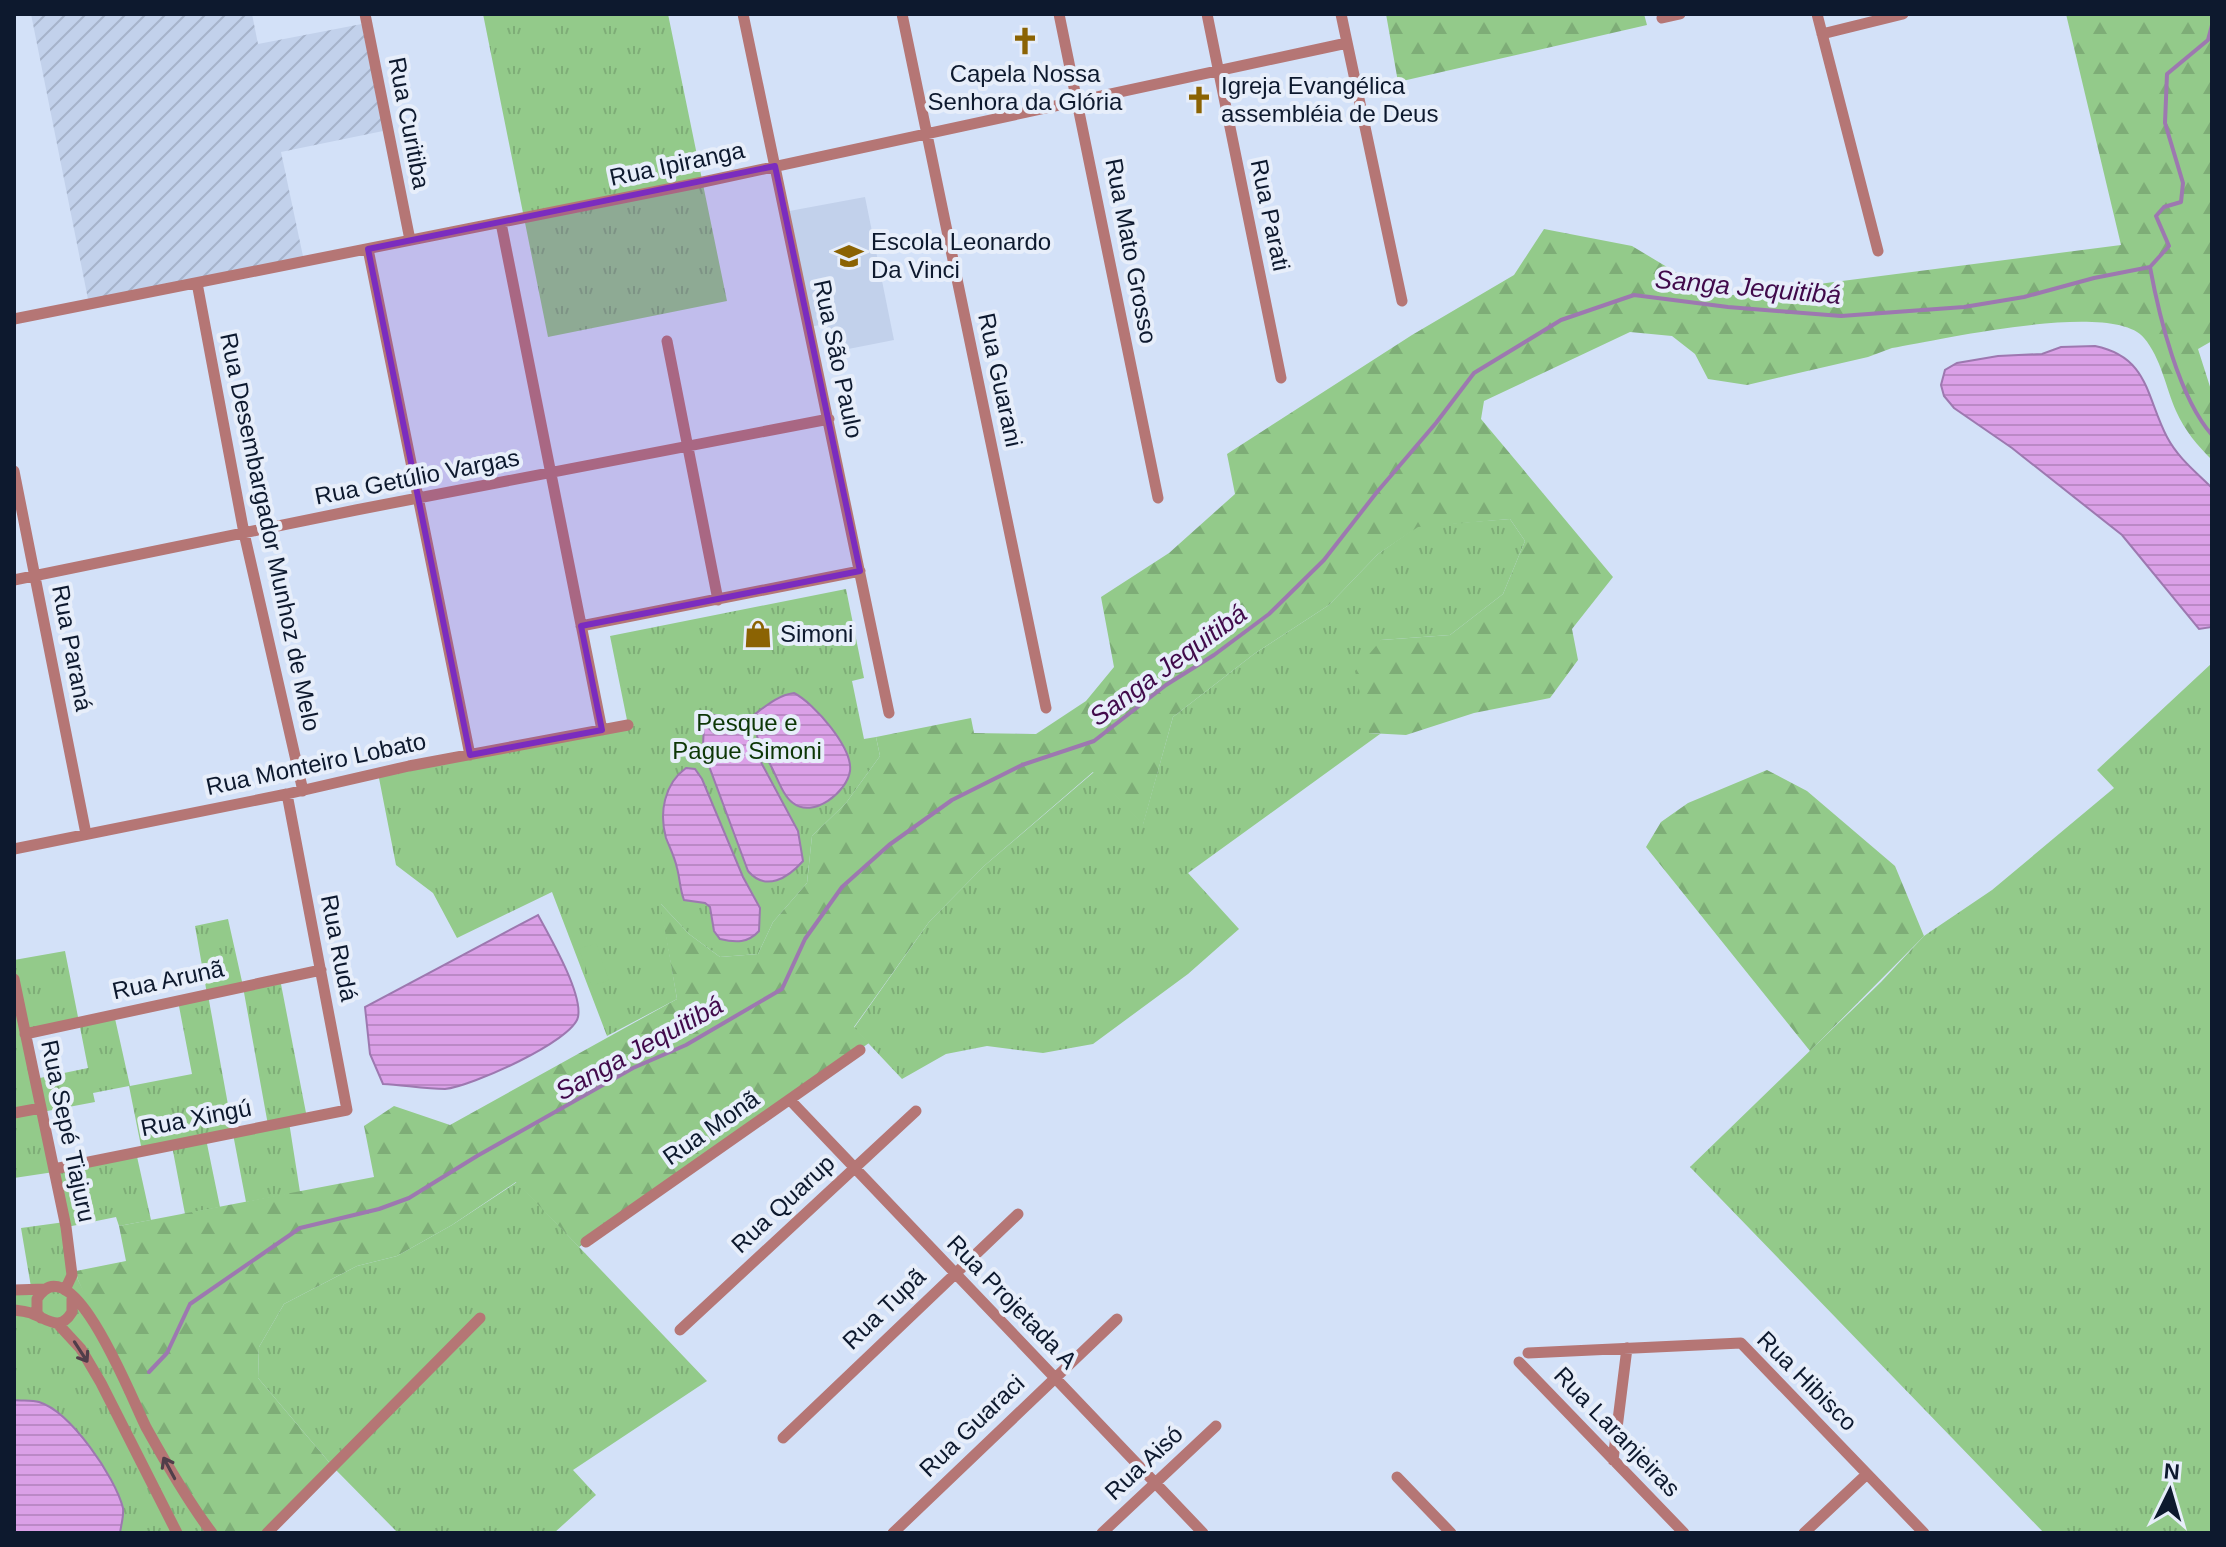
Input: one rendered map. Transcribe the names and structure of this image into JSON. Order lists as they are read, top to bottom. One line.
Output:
{"streets":{"street":["Rua Curitiba","Rua Ipiranga","Rua Parati","Rua Mato Grosso","Rua São Paulo","Rua Guarani","Rua Getúlio Vargas","Rua Desembargador Munhoz de Melo","Rua Paraná","Rua Monteiro Lobato","Rua Rudá","Rua Arunã","Rua Xingú","Rua Monã","Rua Sepé Tiajuru","Rua Quarup","Rua Projetada A","Rua Tupã","Rua Hibisco","Rua Guaraci","Rua Laranjeiras","Rua Aisó"]},"crossings":[["Rua Curitiba","Rua Ipiranga"],["Rua Ipiranga","Rua Parati"],["Rua Ipiranga","Rua Mato Grosso"],["Rua Ipiranga","Rua São Paulo"],["Rua Ipiranga","Rua Guarani"],["Rua Ipiranga","Rua Desembargador Munhoz de Melo"],["Rua São Paulo","Rua Getúlio Vargas"],["Rua Getúlio Vargas","Rua Desembargador Munhoz de Melo"],["Rua Getúlio Vargas","Rua Paraná"],["Rua Desembargador Munhoz de Melo","Rua Monteiro Lobato"],["Rua Paraná","Rua Monteiro Lobato"],["Rua Monteiro Lobato","Rua Rudá"],["Rua Rudá","Rua Arunã"],["Rua Rudá","Rua Xingú"],["Rua Arunã","Rua Sepé Tiajuru"],["Rua Xingú","Rua Sepé Tiajuru"],["Rua Monã","Rua Projetada A"],["Rua Quarup","Rua Projetada A"],["Rua Projetada A","Rua Tupã"],["Rua Projetada A","Rua Guaraci"],["Rua Projetada A","Rua Aisó"],["Rua Hibisco","Rua Laranjeiras"]],"water":["Sanga Jequitibá"],"parks":["Pesque e Pague Simoni"],"places":{"church":["Capela Nossa Senhora da Glória","Igreja Evangélica assembléia de Deus"],"school or university":["Escola Leonardo Da Vinci"],"shop":["Simoni"]},"north":"top"}
